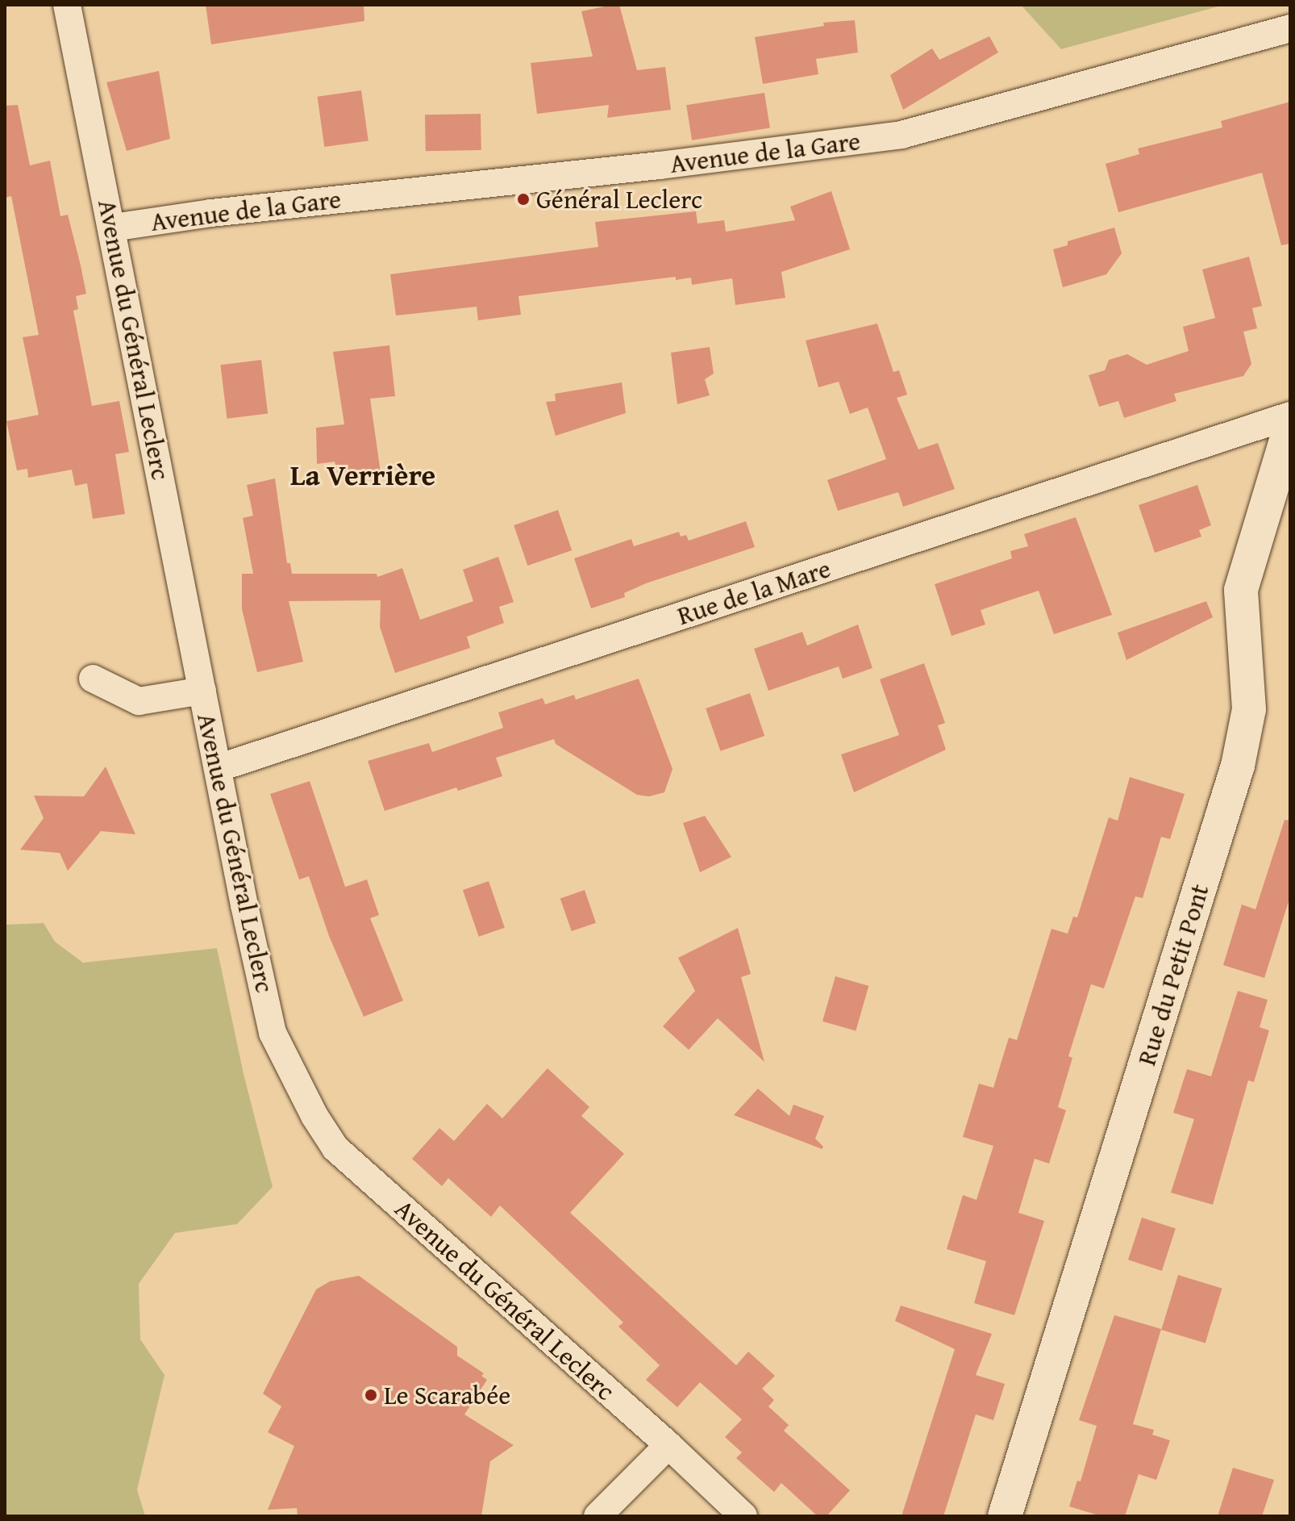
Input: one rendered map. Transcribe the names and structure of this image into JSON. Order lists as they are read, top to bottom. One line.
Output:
{"streets":{"street":["Avenue de la Gare","Avenue du Général Leclerc","Rue de la Mare","Rue du Petit Pont"]},"crossings":[["Avenue de la Gare","Avenue du Général Leclerc"],["Avenue du Général Leclerc","Rue de la Mare"]],"districts":["La Verrière"],"places":["Général Leclerc","Le Scarabée"]}
